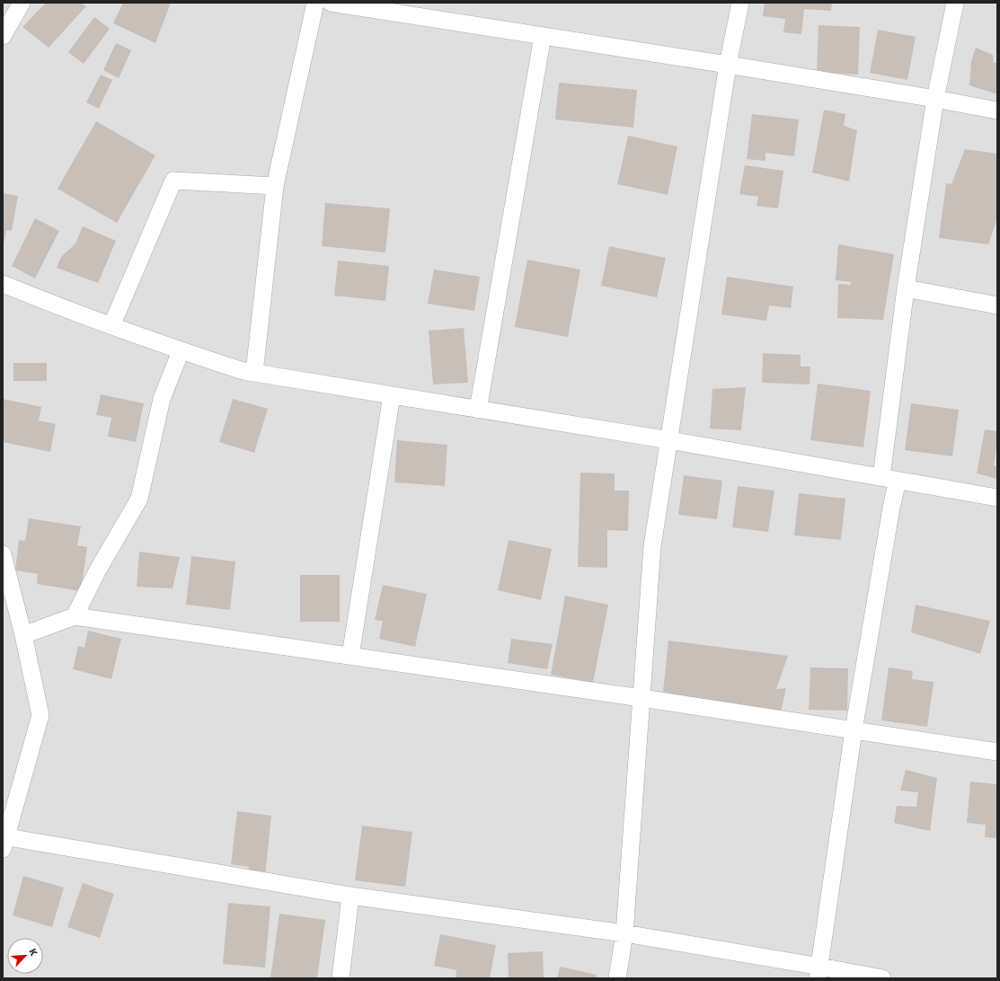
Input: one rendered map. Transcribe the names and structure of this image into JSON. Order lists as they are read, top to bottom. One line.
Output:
{"north":"top right"}
